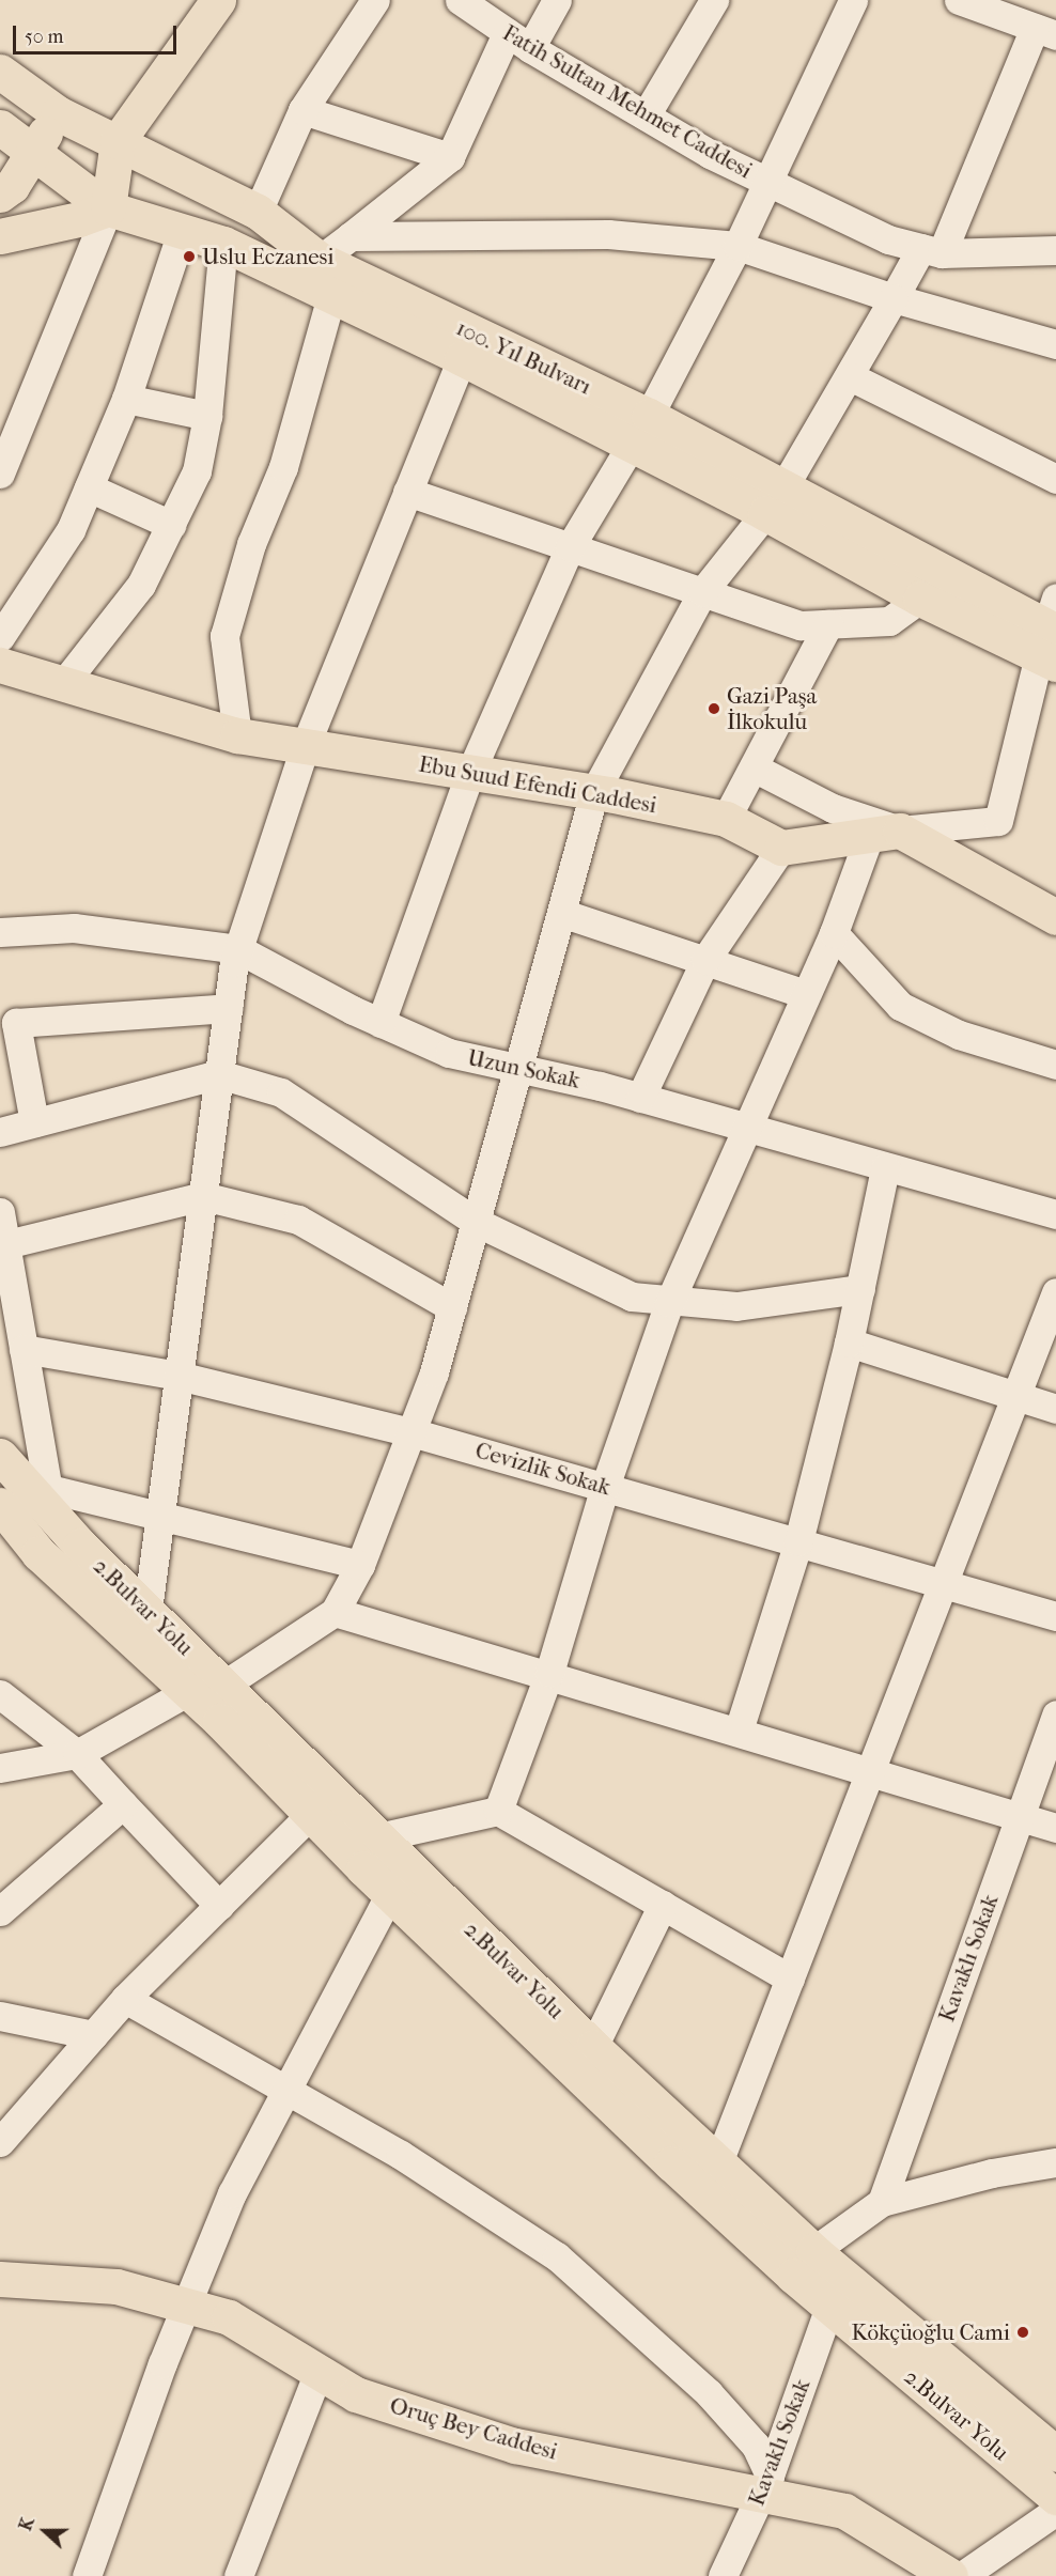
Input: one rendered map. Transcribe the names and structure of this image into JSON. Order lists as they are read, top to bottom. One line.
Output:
{"streets":{"main road":["100. Yıl Bulvarı","Ebu Suud Efendi Caddesi","2.Bulvar Yolu","Oruç Bey Caddesi"],"street":["Fatih Sultan Mehmet Caddesi","Uzun Sokak","Cevizlik Sokak","Kavaklı Sokak"]},"crossings":[["2.Bulvar Yolu","Kavaklı Sokak"],["Kavaklı Sokak","Oruç Bey Caddesi"]],"places":["Uslu Eczanesi","Gazi Paşa İlkokulu","Kökçüoğlu Cami"],"scale_bar":"50 m","north":"left"}
